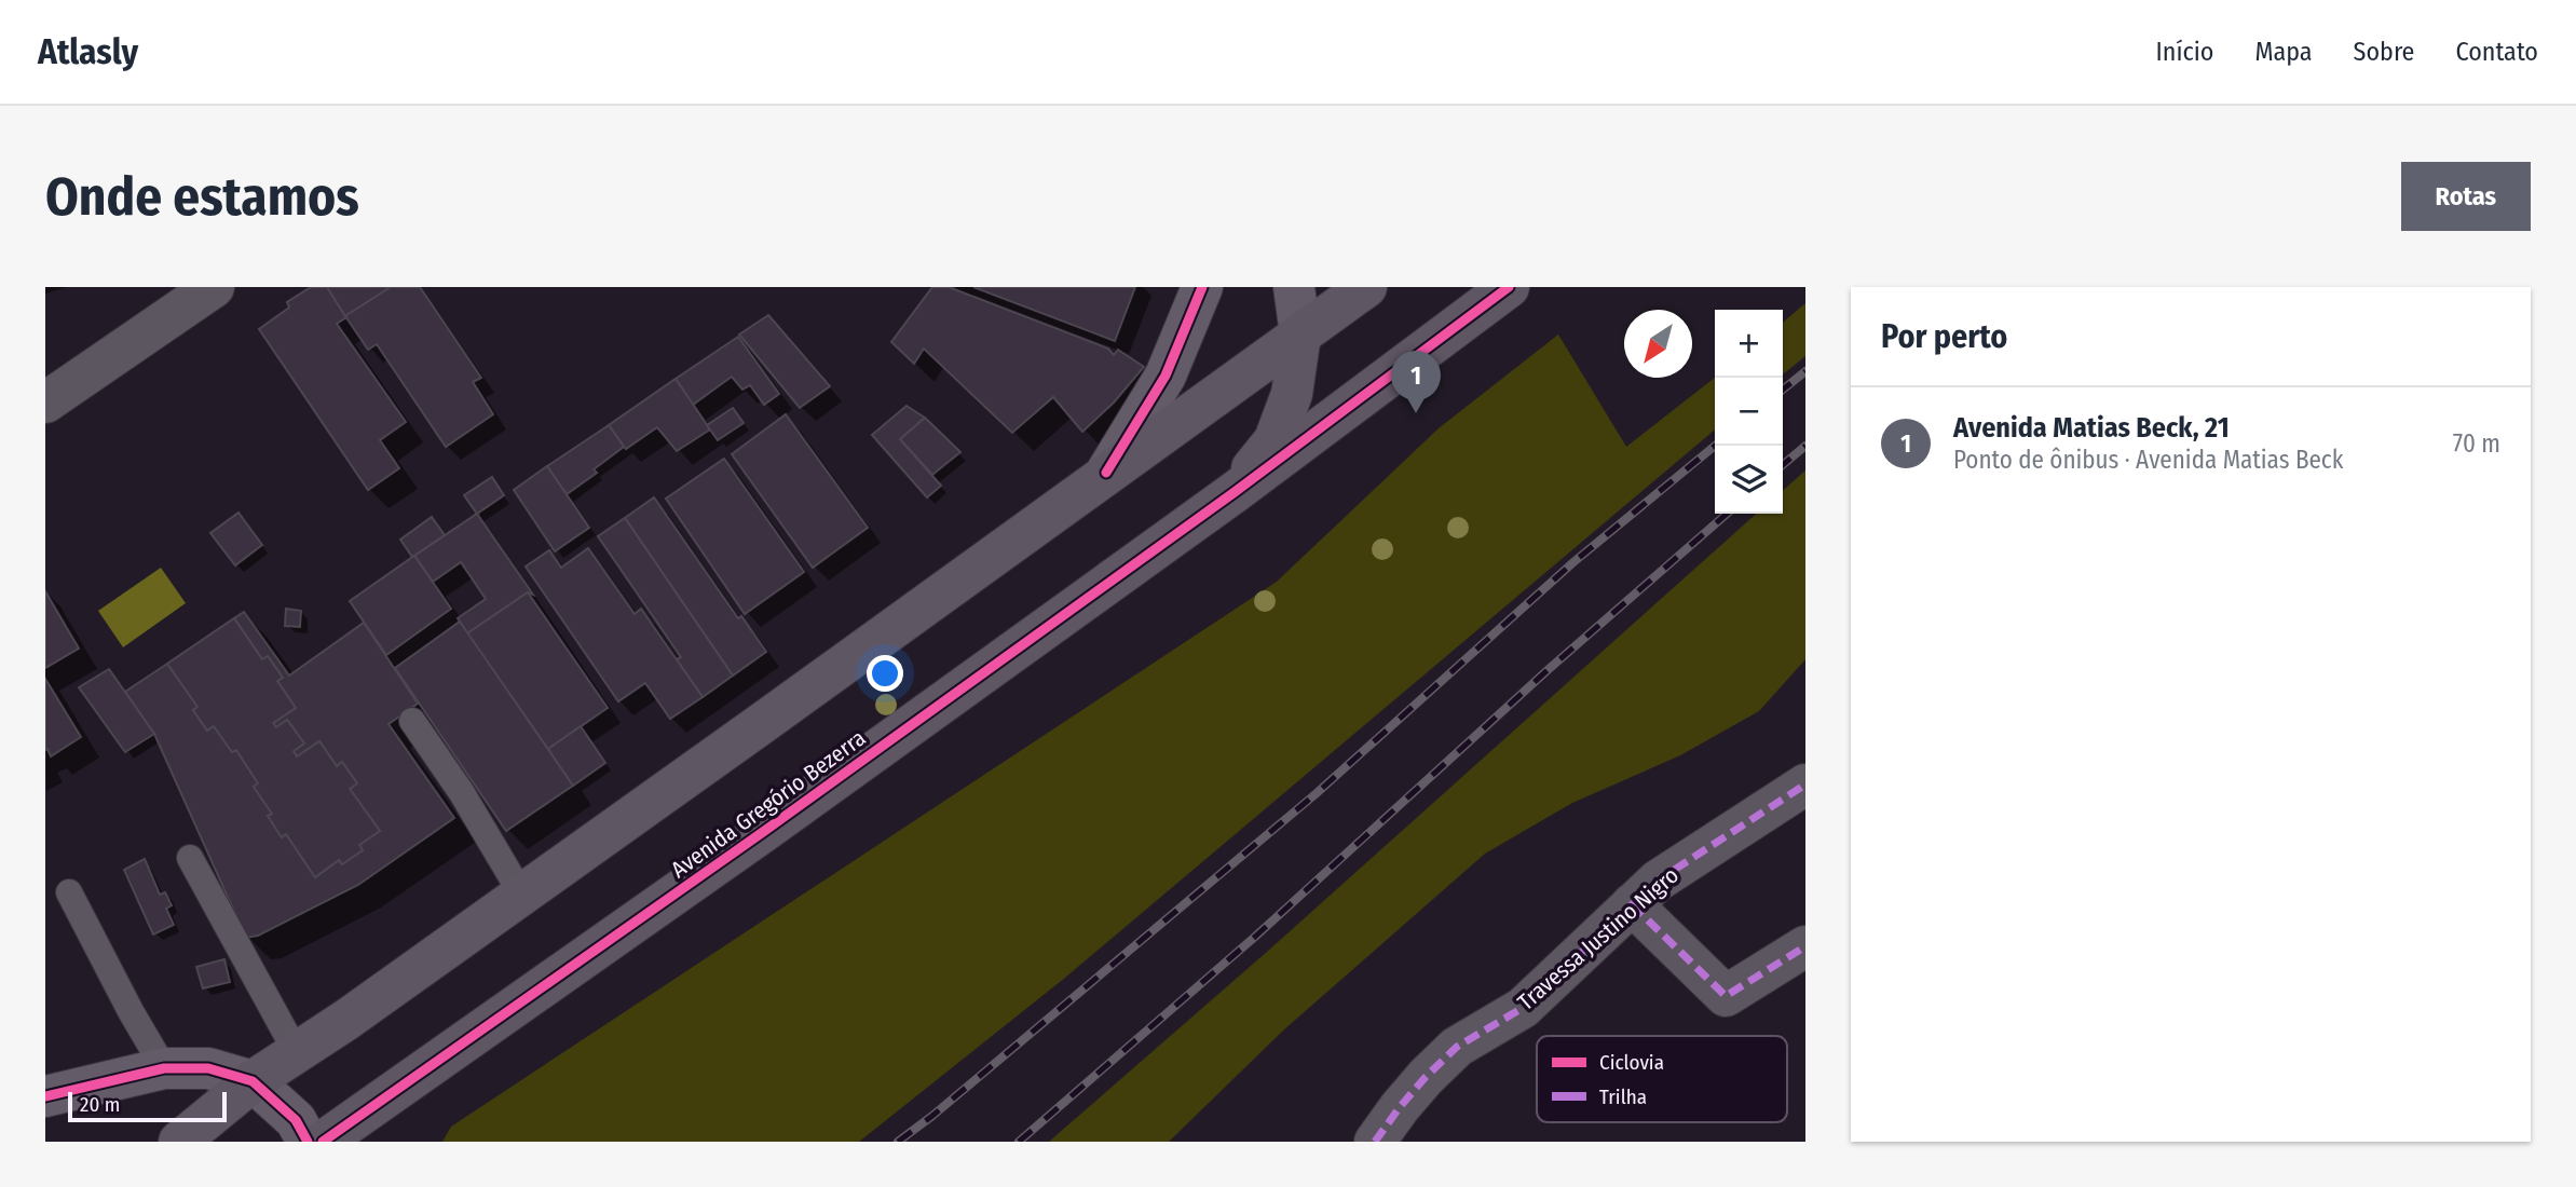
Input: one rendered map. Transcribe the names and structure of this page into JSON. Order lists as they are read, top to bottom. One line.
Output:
{"streets":{"main road":["Avenida Gregório Bezerra"],"street":["Travessa Justino Nigro"]},"legend":["Ciclovia","Trilha"],"scale_bar":"20 m","north":"bottom left","page":{"header":"Atlasly","nav":["Início","Mapa","Sobre","Contato"],"buttons":"Rotas","title":"Onde estamos","heading":"Por perto","map_buttons":["+","−"],"pins":"1","list":[{"mark":"1","name":"Avenida Matias Beck, 21","note":"Ponto de ônibus · Avenida Matias Beck","value":"70 m"}],"scale":"20 m"}}
